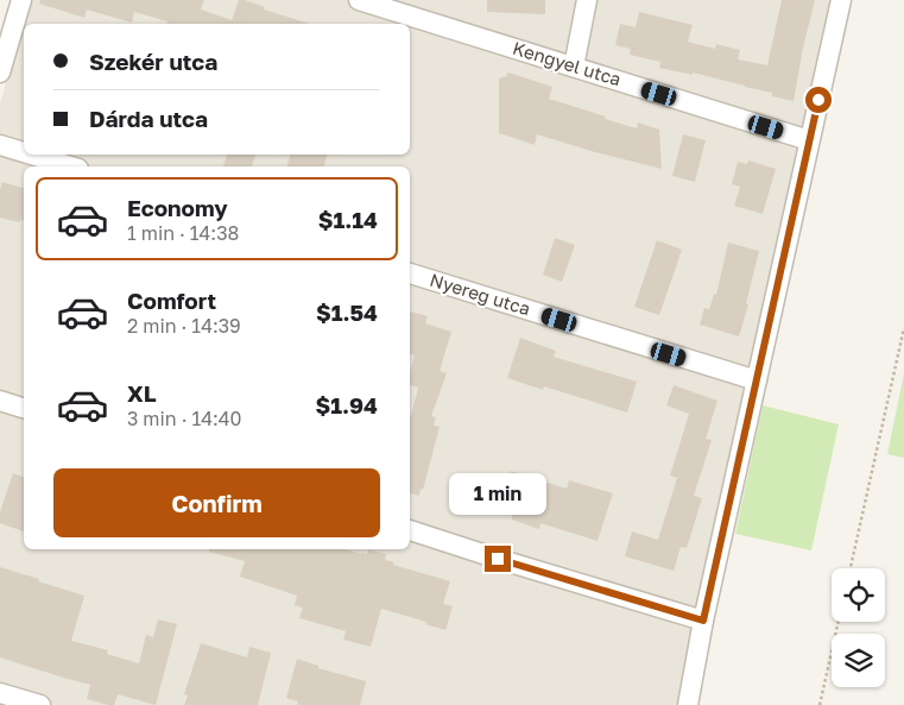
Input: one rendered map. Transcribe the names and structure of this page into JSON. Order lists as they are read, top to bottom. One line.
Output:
{"streets":{"street":["Kengyel utca","Nyereg utca"]},"page":{"banner":["Szekér utca","Dárda utca"],"list":[{"name":"Economy","note":"1 min · 14:38","value":"$1.14"},{"name":"Comfort","note":"2 min · 14:39","value":"$1.54"},{"name":"XL","note":"3 min · 14:40","value":"$1.94"}],"buttons":"Confirm","bubble":"1 min"}}
